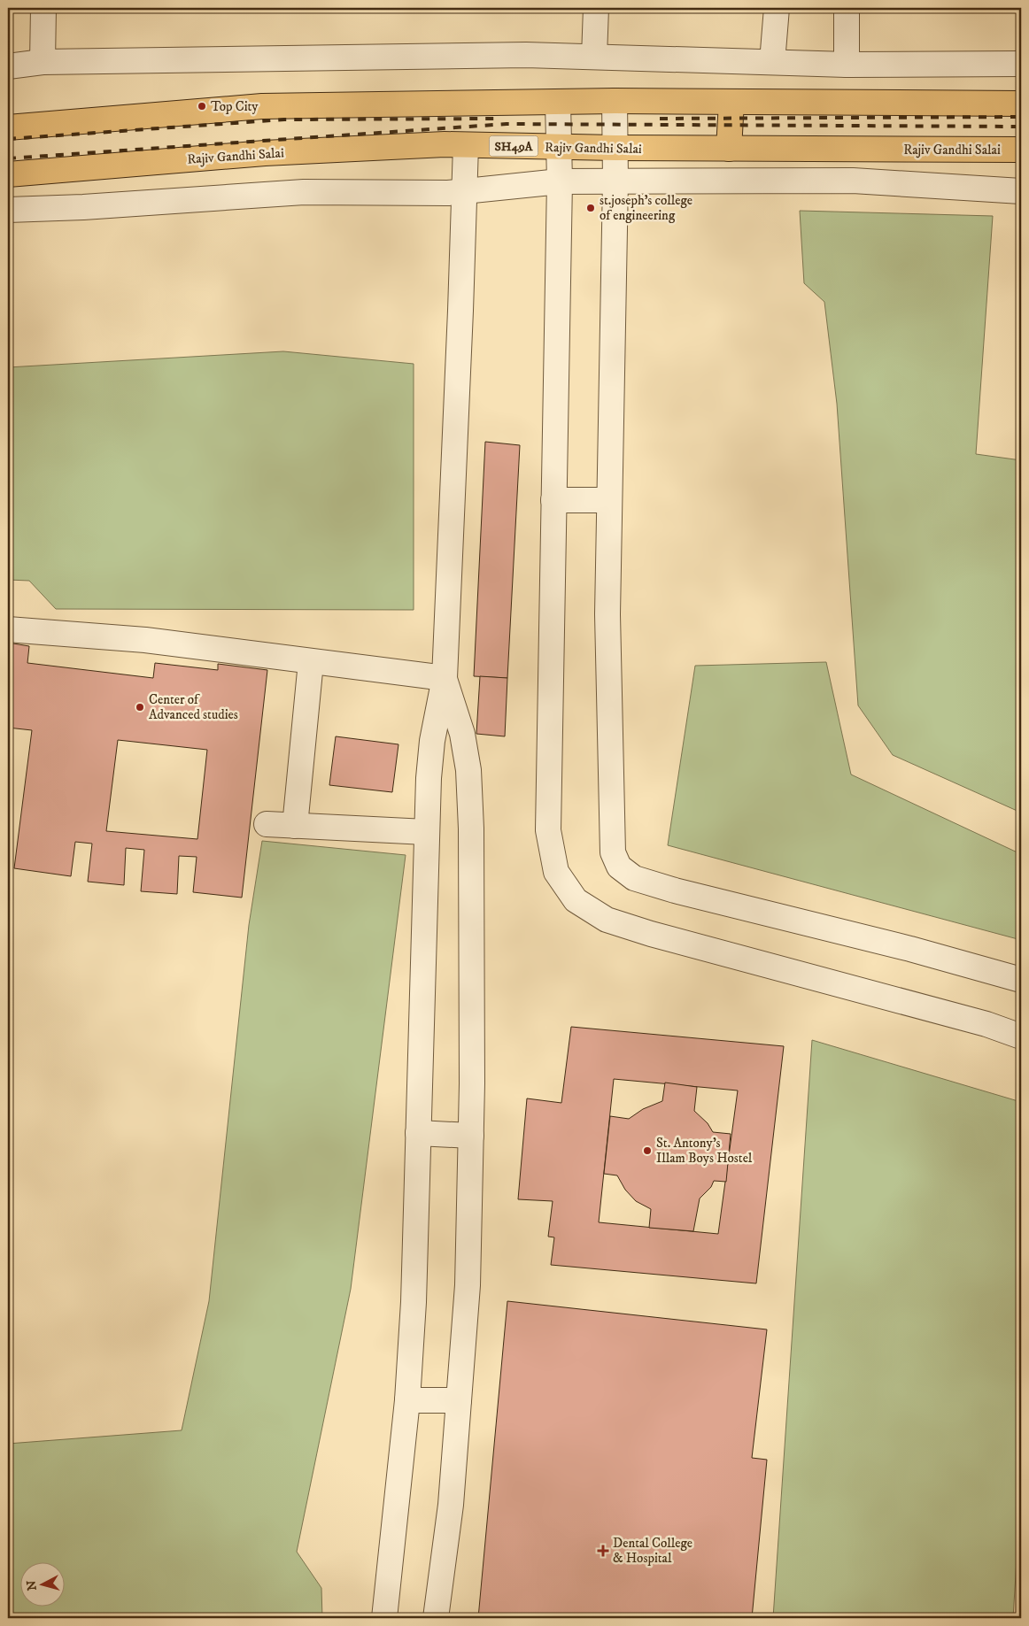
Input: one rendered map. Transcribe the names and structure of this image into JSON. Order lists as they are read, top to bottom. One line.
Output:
{"streets":{"main road":["SH49A","Rajiv Gandhi Salai"]},"places":{"other":["Top City","st.joseph's college of engineering","Center of Advanced studies","St. Antony's Illam Boys Hostel"],"health":["Dental College & Hospital"]},"north":"left"}
